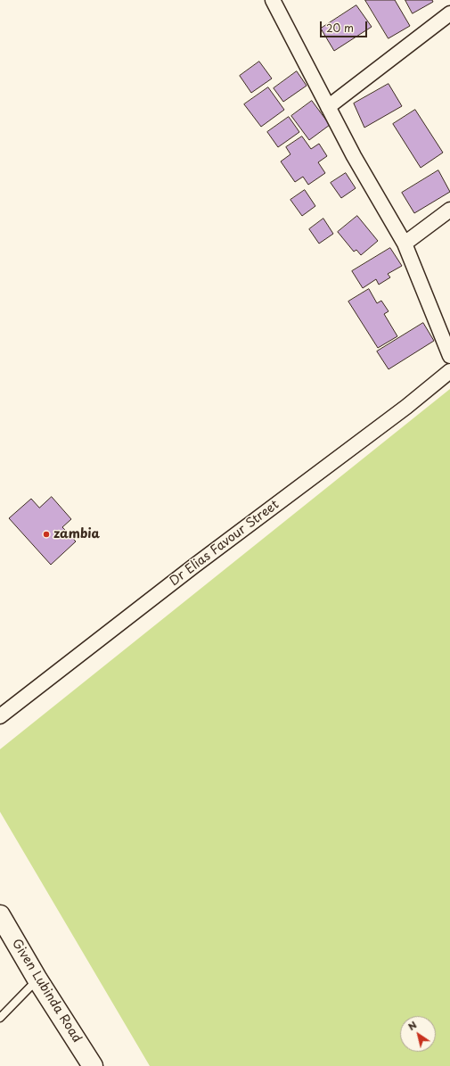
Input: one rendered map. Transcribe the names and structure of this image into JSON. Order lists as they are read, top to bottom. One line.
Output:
{"streets":{"street":["Dr Elias Favour Street","Given Lubinda Road"]},"places":["zambia"],"scale_bar":"20 m","north":"top left"}
